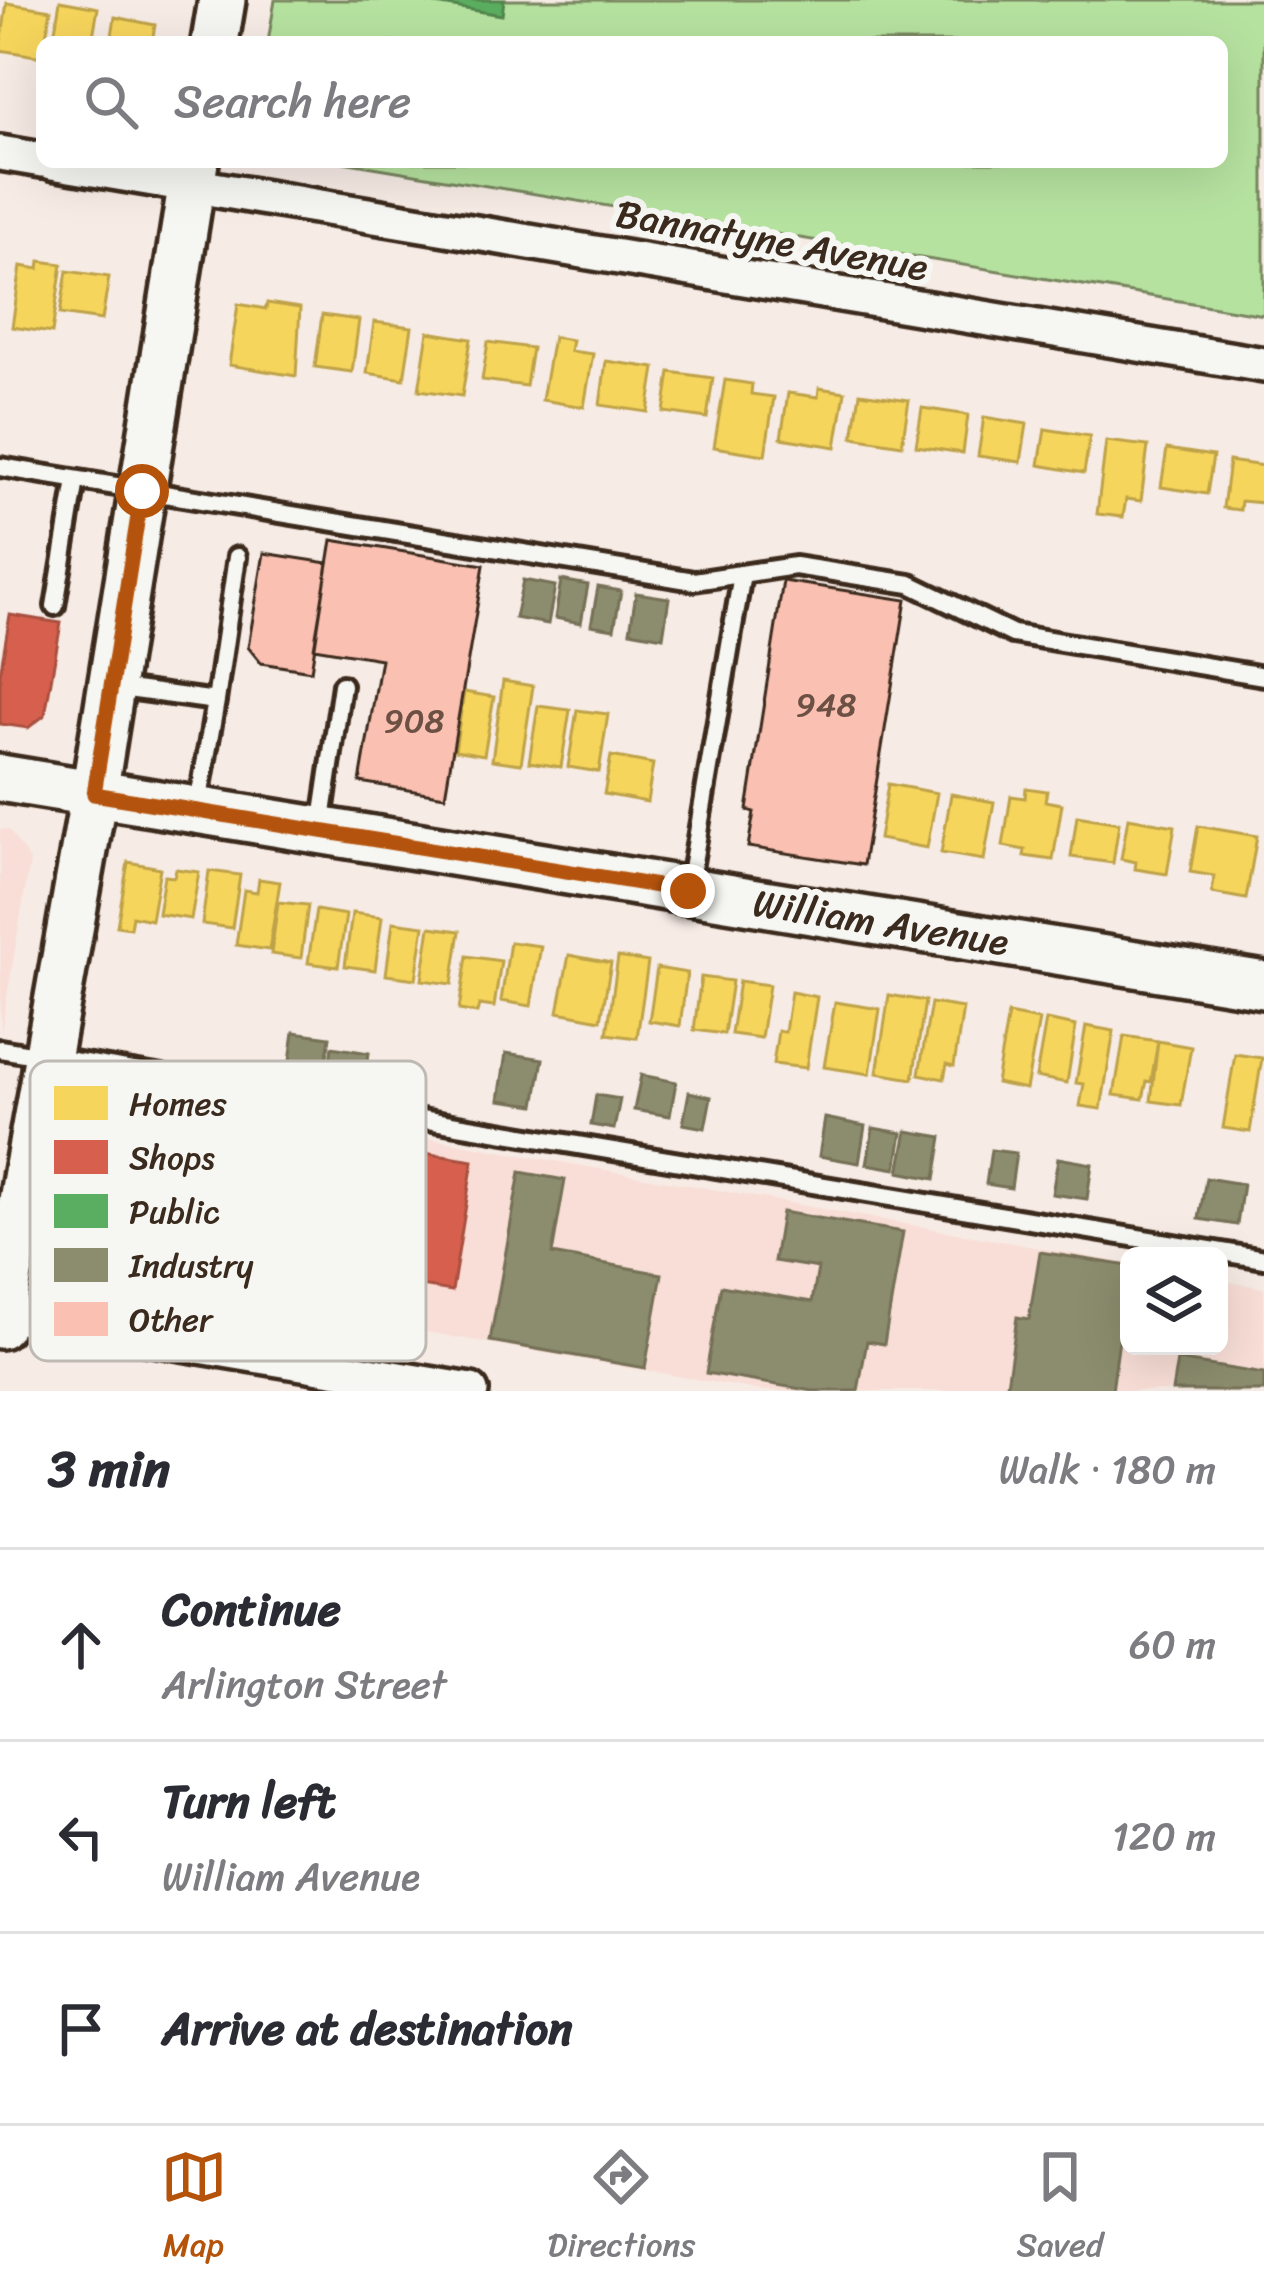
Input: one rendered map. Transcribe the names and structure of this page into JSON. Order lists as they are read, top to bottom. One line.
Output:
{"streets":{"main road":["William Avenue"],"street":["Bannatyne Avenue"]},"house_numbers":["948","908"],"legend":["Homes","Shops","Public","Industry","Other"],"page":{"search":"Search here","heading":["3 min","Walk · 180 m"],"list":[["Continue","Arlington Street","60 m"],["Turn left","William Avenue","120 m"],"Arrive at destination"],"nav":["Map","Directions","Saved"]}}
